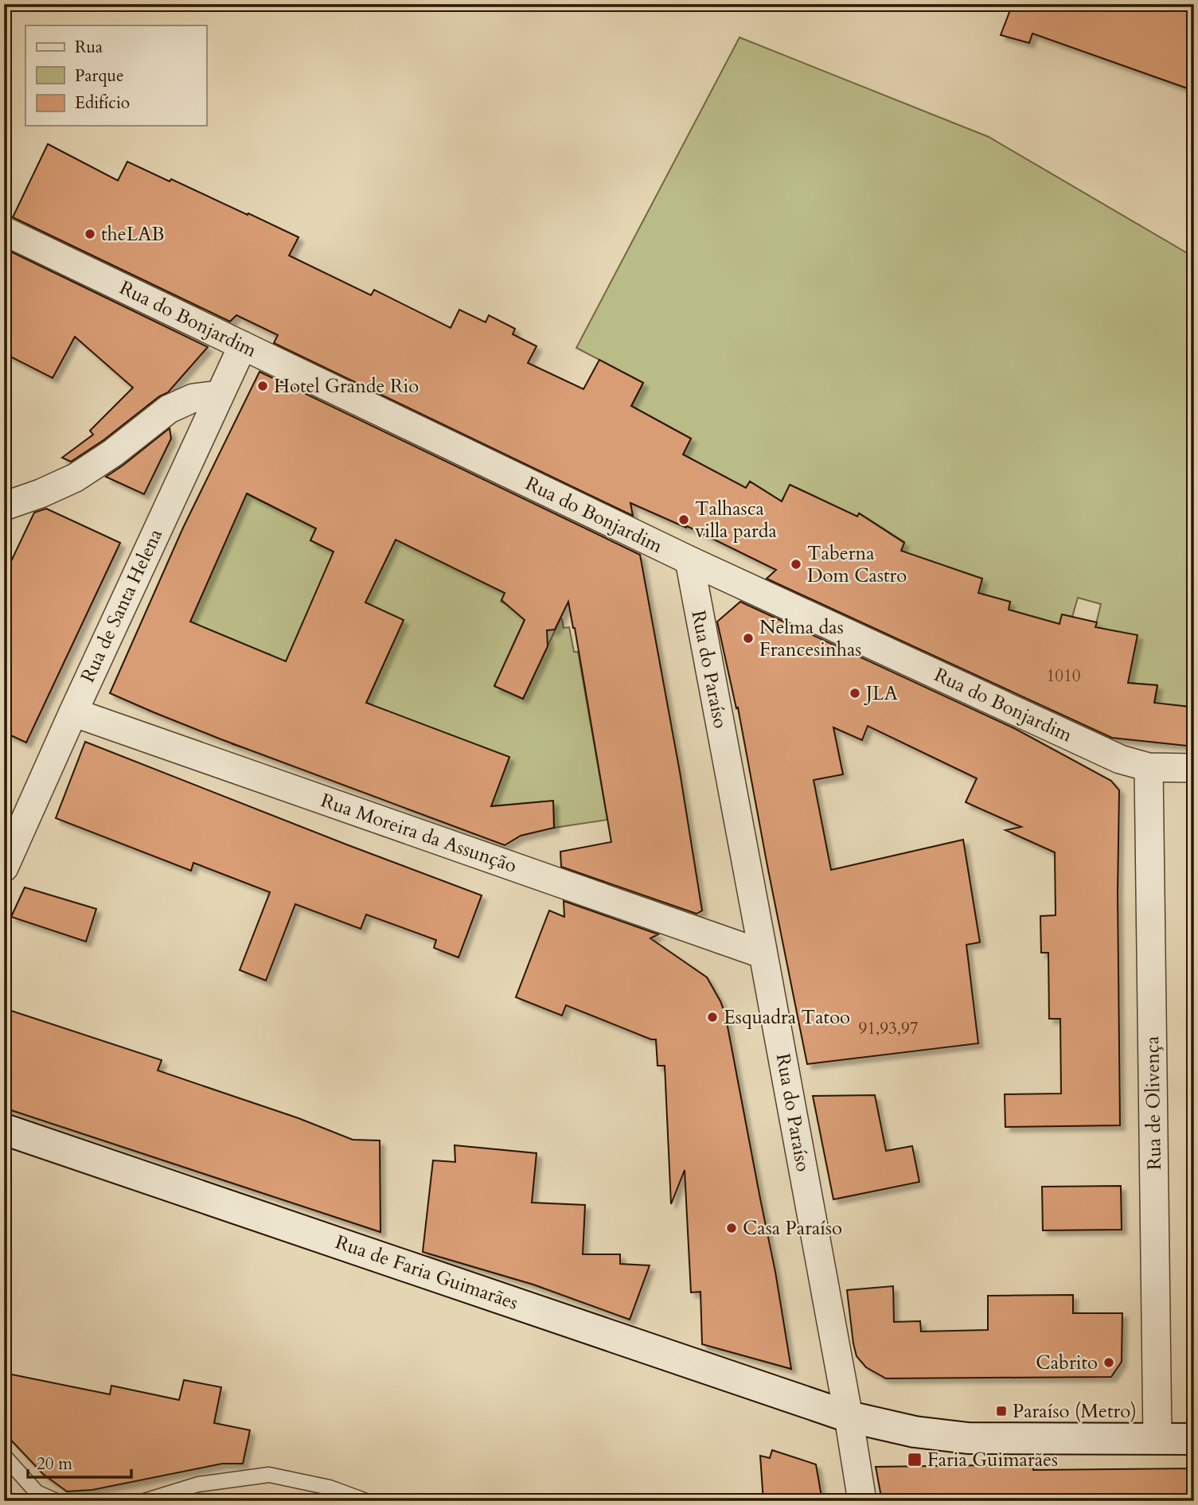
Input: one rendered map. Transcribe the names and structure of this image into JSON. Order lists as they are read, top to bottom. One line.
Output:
{"streets":{"main road":["Rua de Faria Guimarães"],"street":["Rua do Bonjardim","Rua de Santa Helena","Rua do Paraíso","Rua Moreira da Assunção","Rua de Olivença"]},"crossings":[["Rua do Bonjardim","Rua de Santa Helena"],["Rua do Bonjardim","Rua do Paraíso"],["Rua do Bonjardim","Rua de Olivença"],["Rua de Santa Helena","Rua Moreira da Assunção"],["Rua do Paraíso","Rua Moreira da Assunção"],["Rua do Paraíso","Rua de Faria Guimarães"],["Rua de Olivença","Rua de Faria Guimarães"]],"places":{"other":["theLAB","Hotel Grande Rio","Talhasca villa parda","Taberna Dom Castro","Nelma das Francesinhas","JLA","Esquadra Tatoo","Casa Paraíso","Cabrito"],"transit":["Paraíso (Metro)","Faria Guimarães"]},"house_numbers":["1010","91,93,97"],"legend":["Rua","Parque","Edifício"],"scale_bar":"20 m"}
